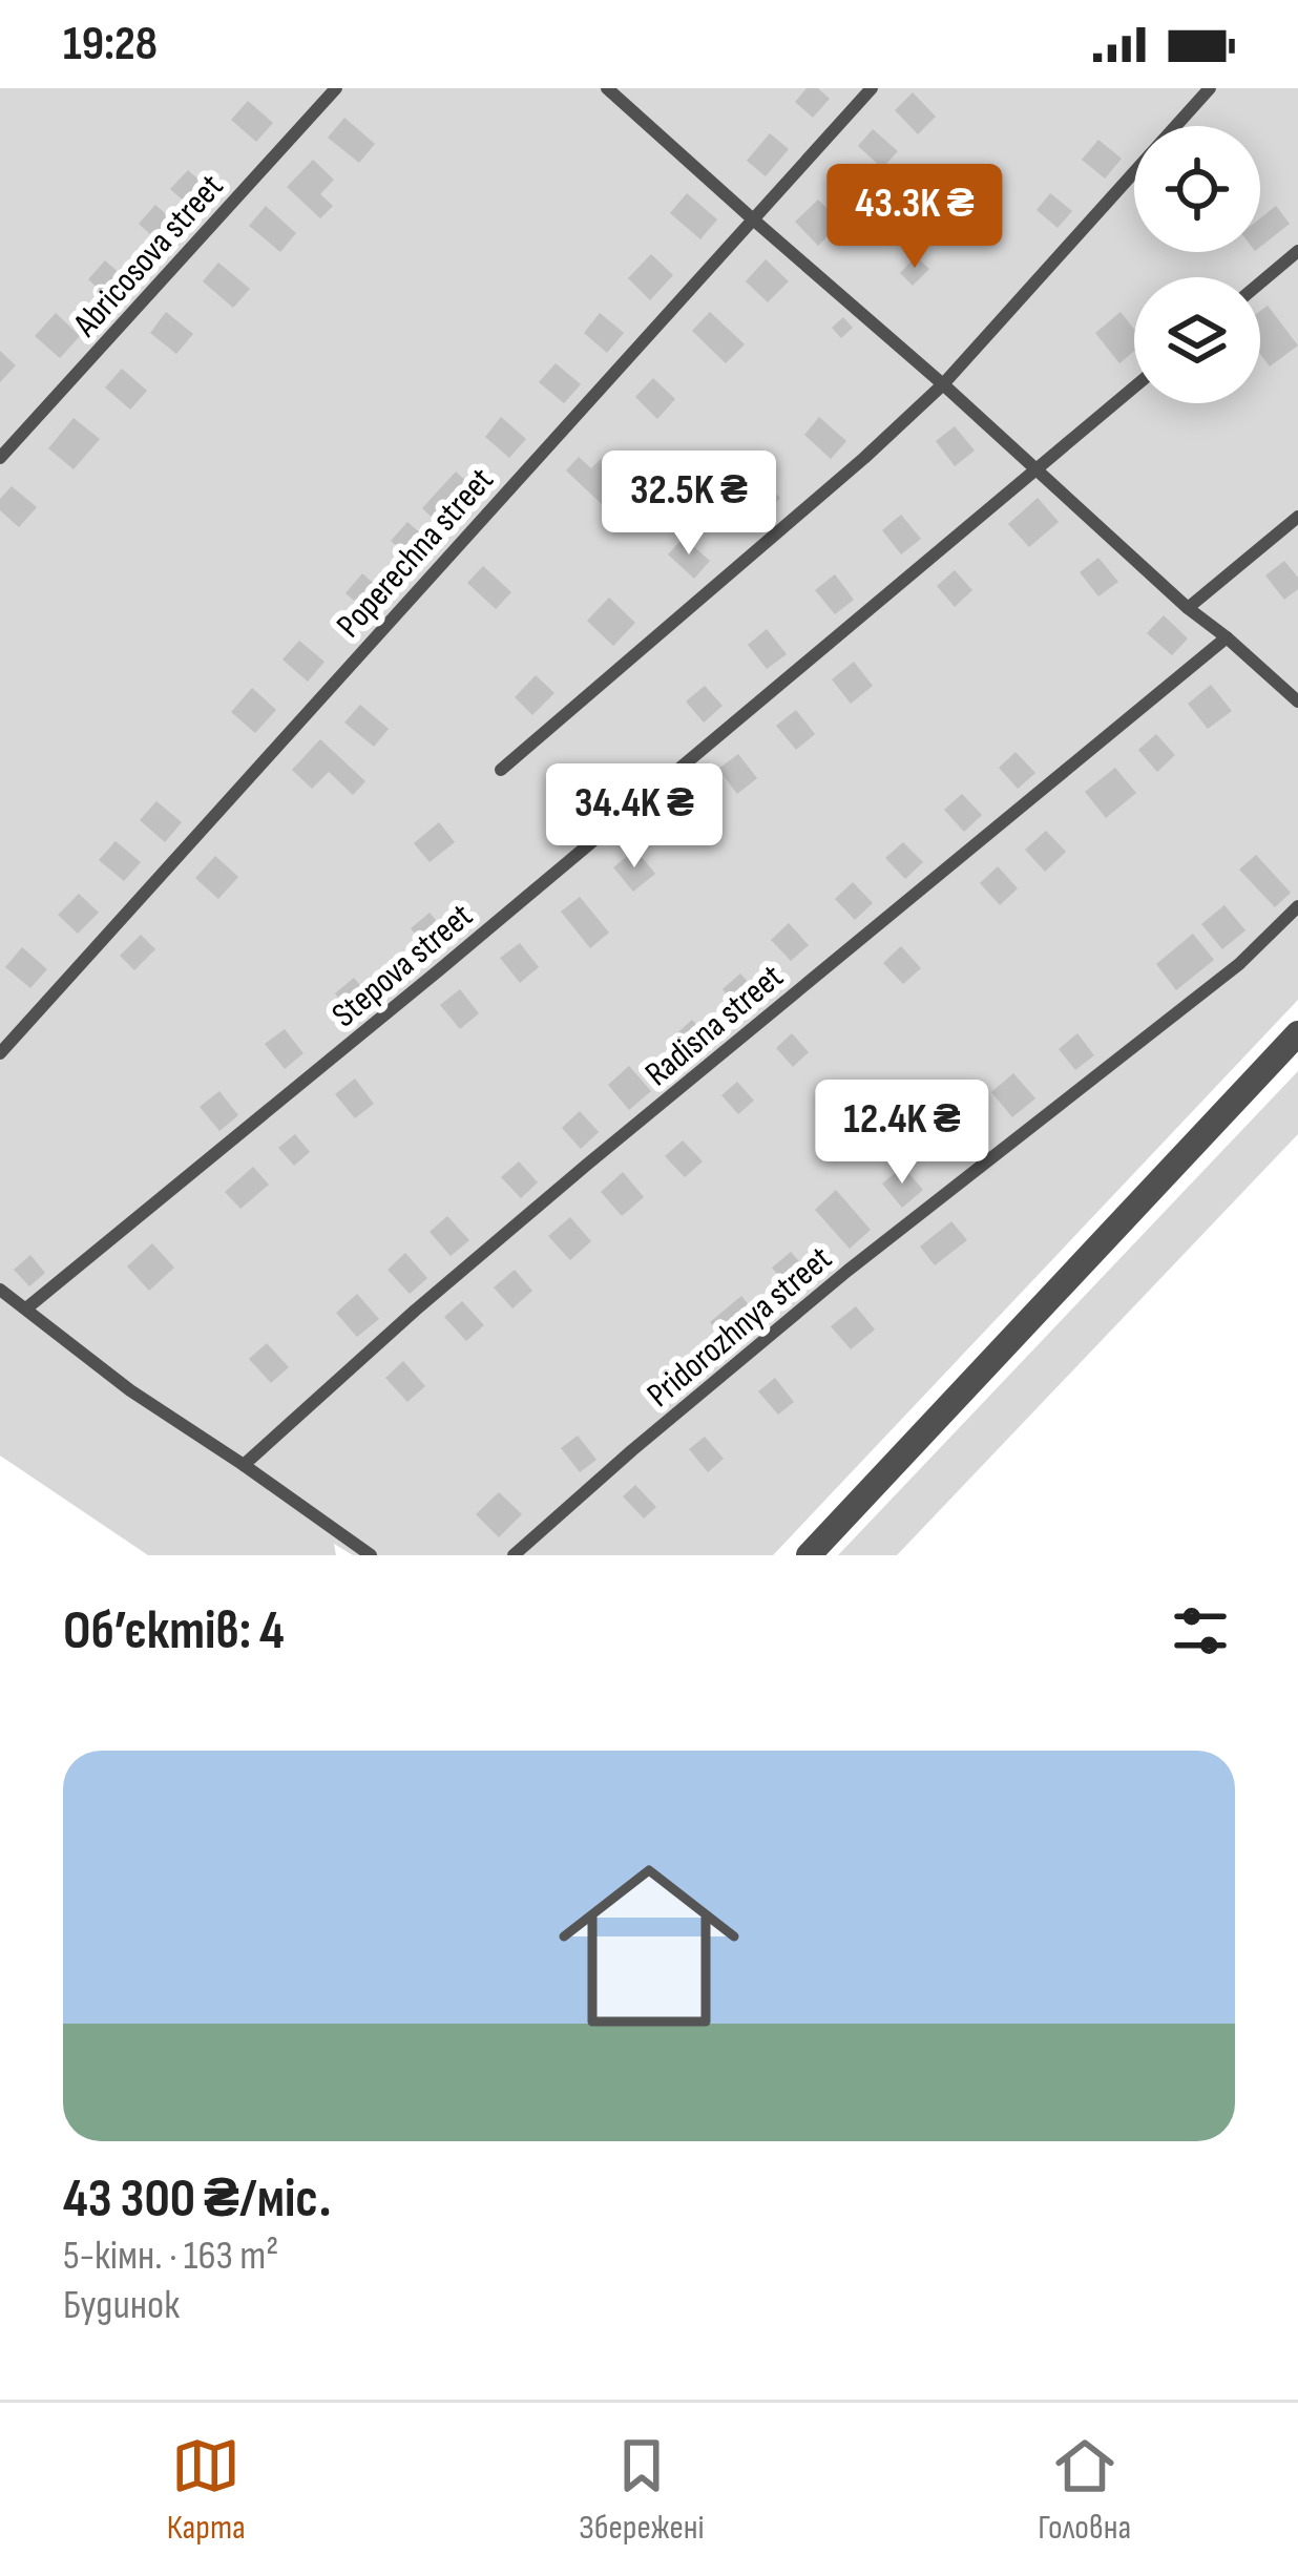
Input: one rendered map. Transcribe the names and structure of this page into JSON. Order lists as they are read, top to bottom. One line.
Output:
{"streets":{"lane":["Abricosova street","Poperechna street","Stepova street","Radisna street","Pridorozhnya street"]},"page":{"status":"19:28","price":["43.3K ₴","32.5K ₴","34.4K ₴","12.4K ₴"],"heading":"Об’єктів: 4","list":[{"name":"43 300 ₴/міс.","note":"5-кімн. · 163 m² · Будинок"}],"tabs":["Карта","Збережені","Головна"]}}
